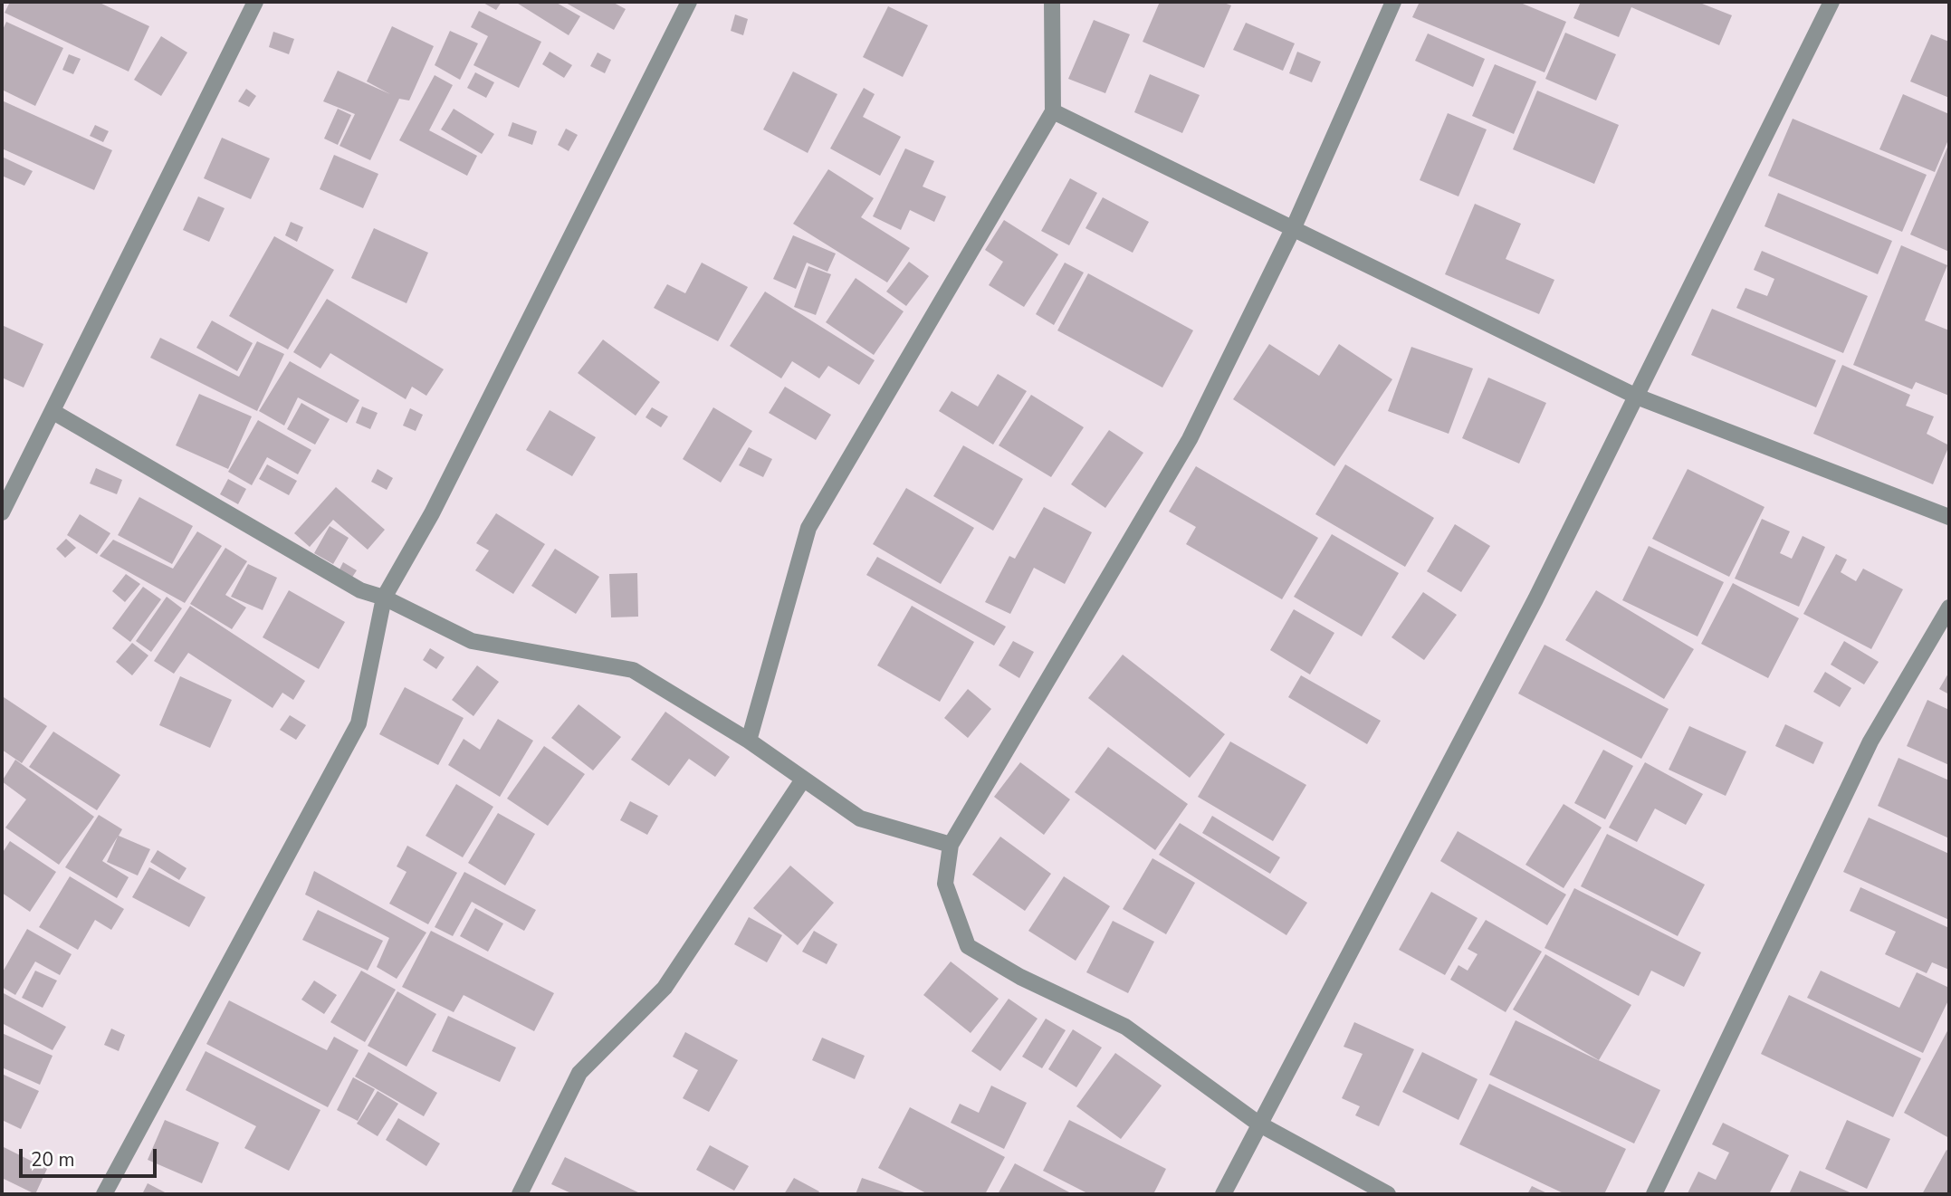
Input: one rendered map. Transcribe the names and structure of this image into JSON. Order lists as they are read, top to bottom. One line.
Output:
{"scale_bar":"20 m"}
